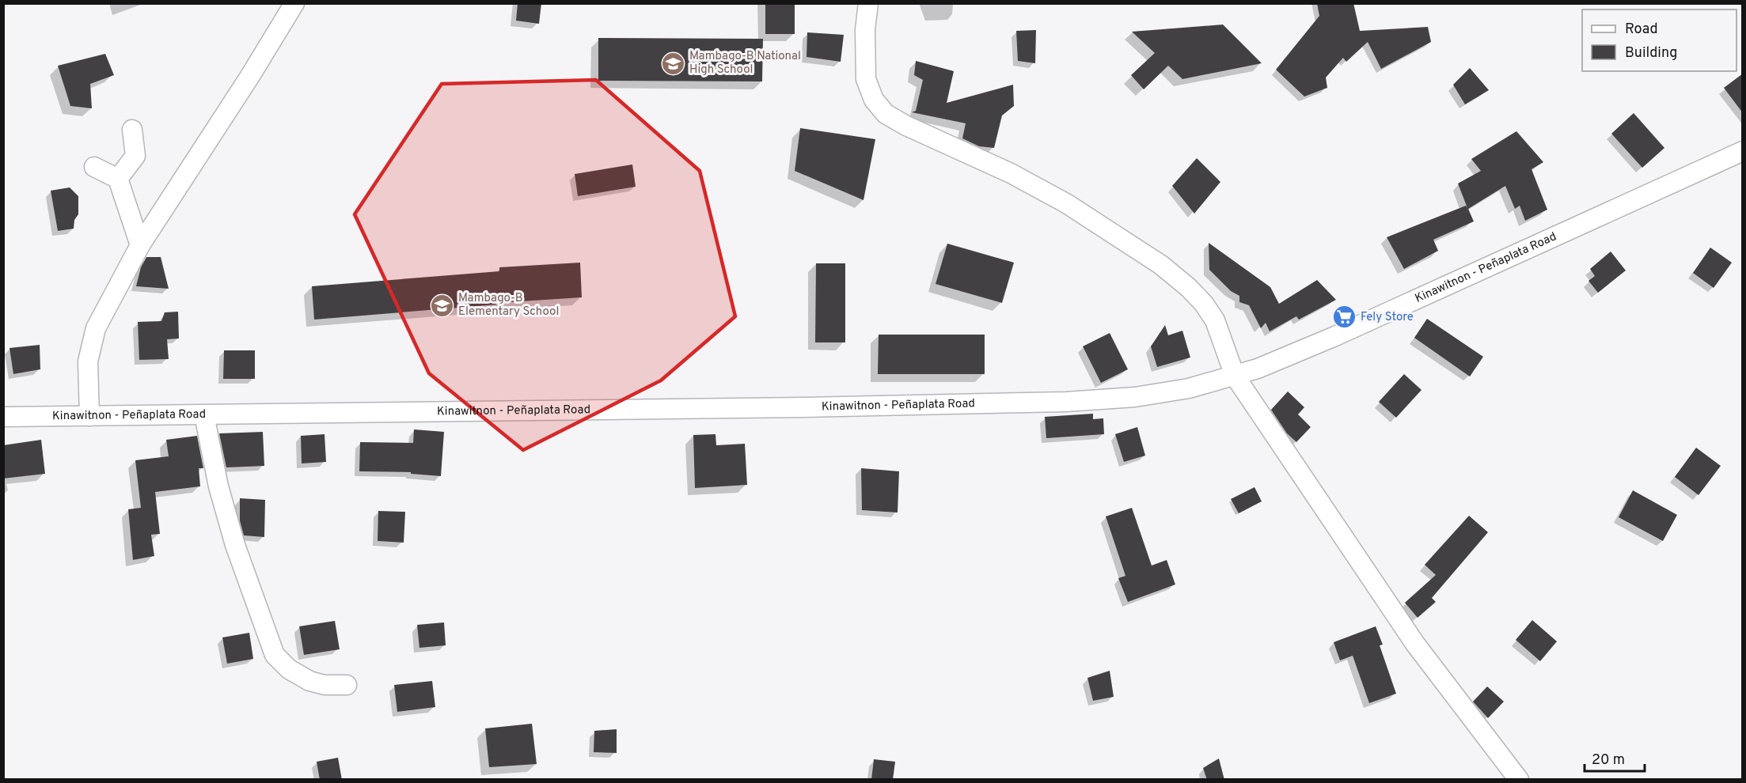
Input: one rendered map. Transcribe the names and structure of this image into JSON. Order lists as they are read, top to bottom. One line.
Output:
{"streets":{"street":["Kinawitnon - Peñaplata Road"]},"places":{"school or university":["Mambago-B National High School","Mambago-B Elementary School"],"supermarket":["Fely Store"]},"legend":["Road","Building"],"scale_bar":"20 m"}
